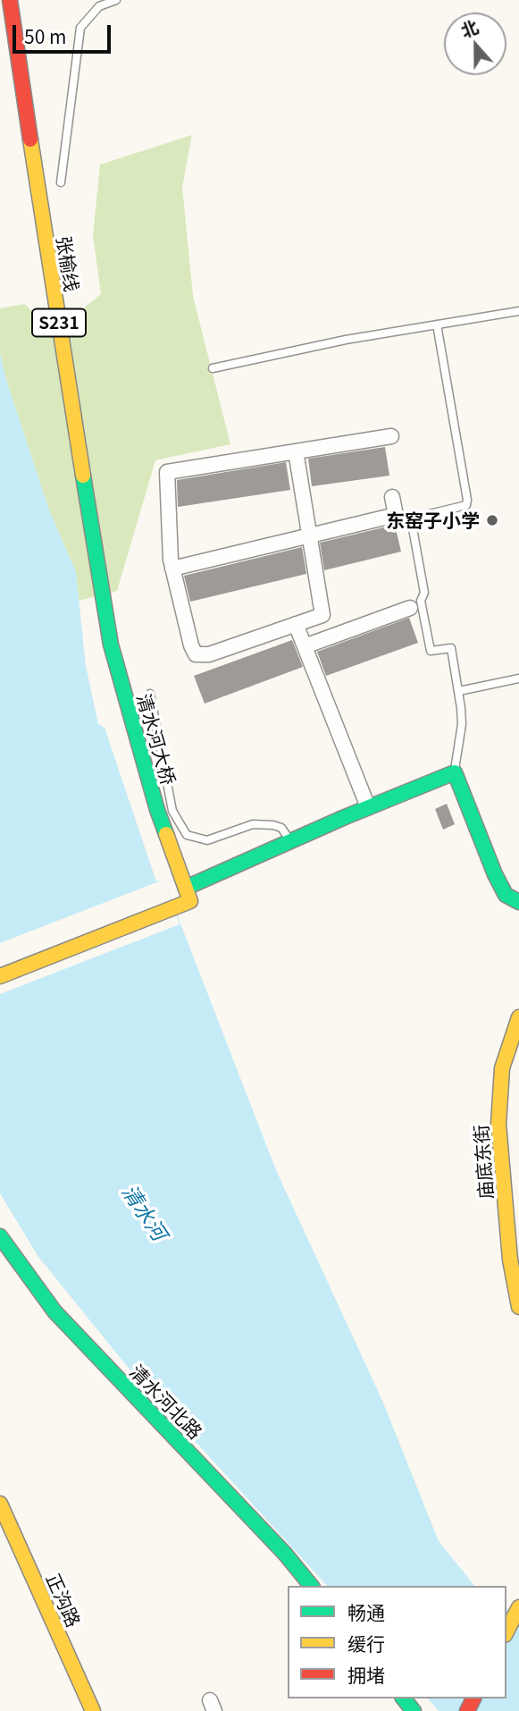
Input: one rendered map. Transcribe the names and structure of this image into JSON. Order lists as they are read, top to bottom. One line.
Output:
{"streets":{"main road":["张榆线","S231","清水河大桥","庙底东街","清水河北路","正沟路"]},"crossings":[["张榆线","清水河大桥"]],"water":["清水河"],"places":["东窑子小学"],"legend":["畅通","缓行","拥堵"],"scale_bar":"50 m","north":"top"}
